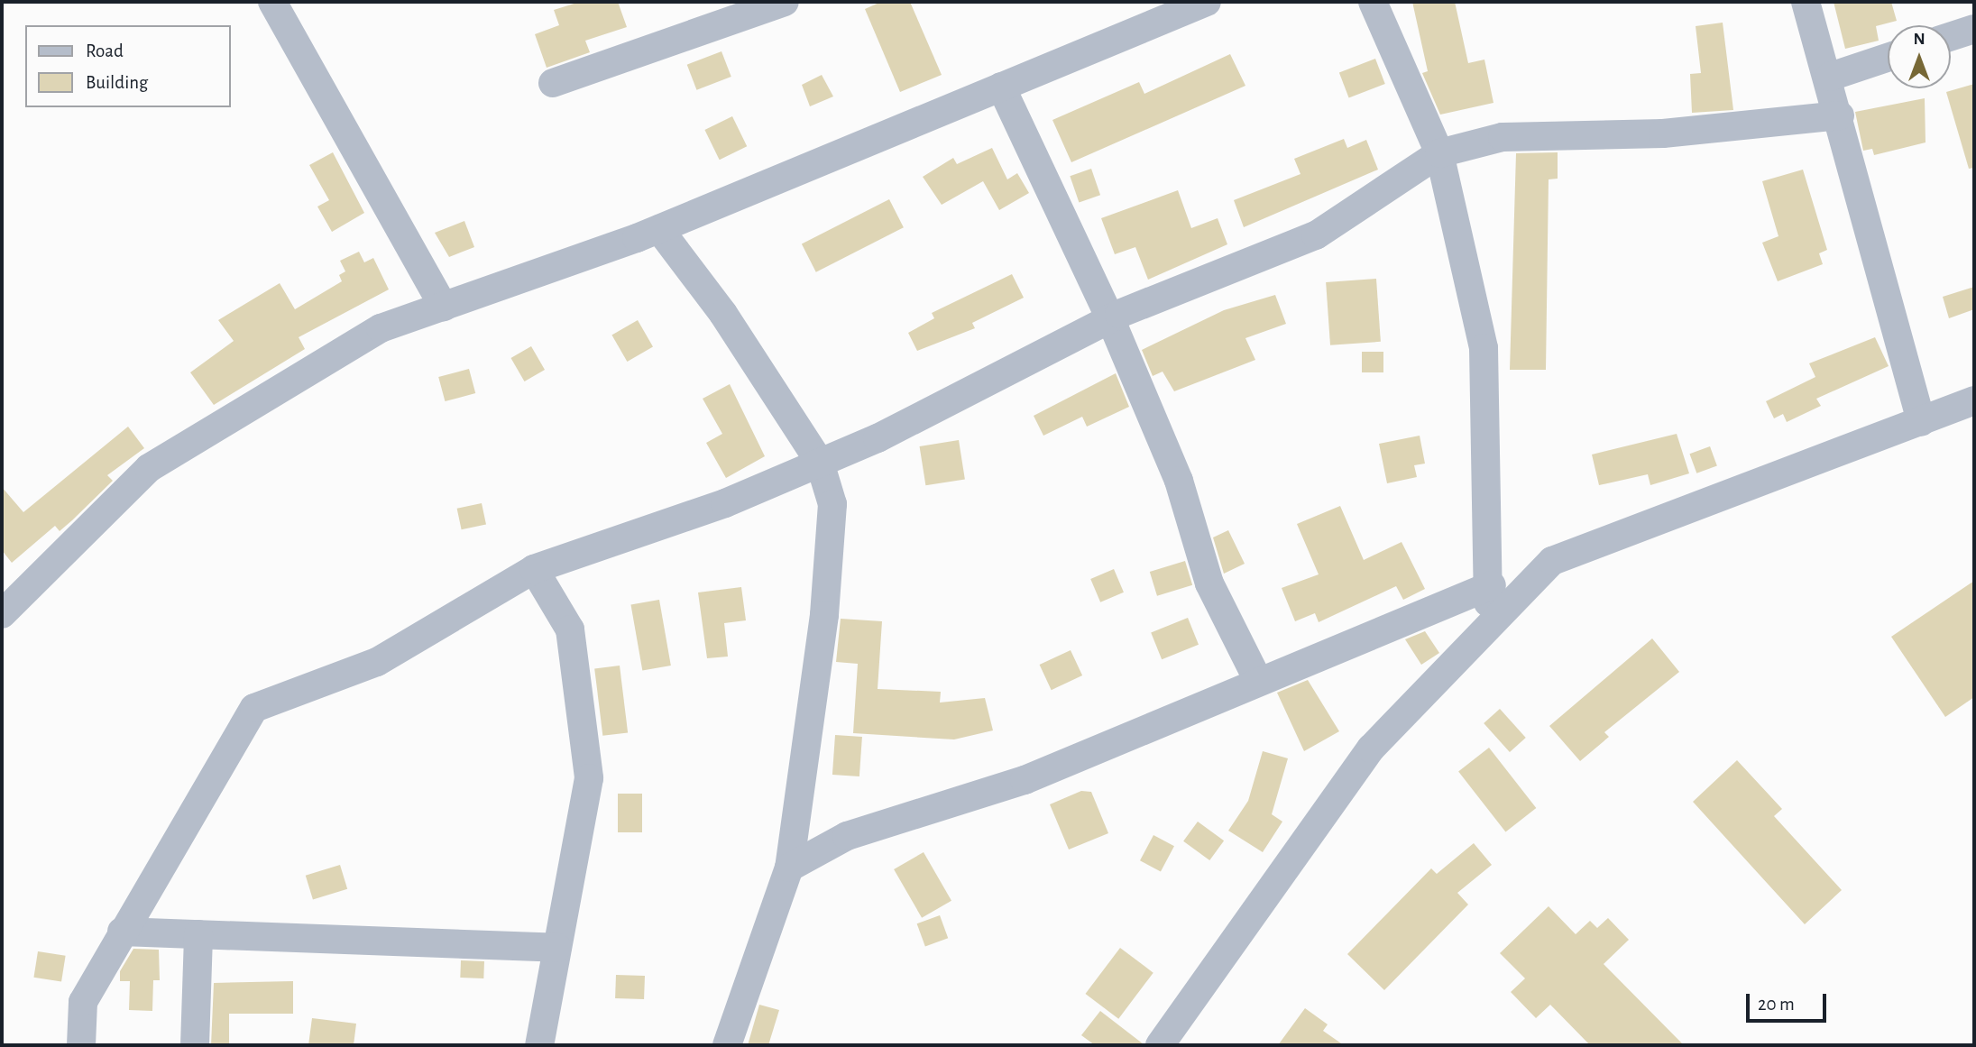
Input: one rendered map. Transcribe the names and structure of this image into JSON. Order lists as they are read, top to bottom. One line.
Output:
{"legend":["Road","Building"],"scale_bar":"20 m","north":"top"}
